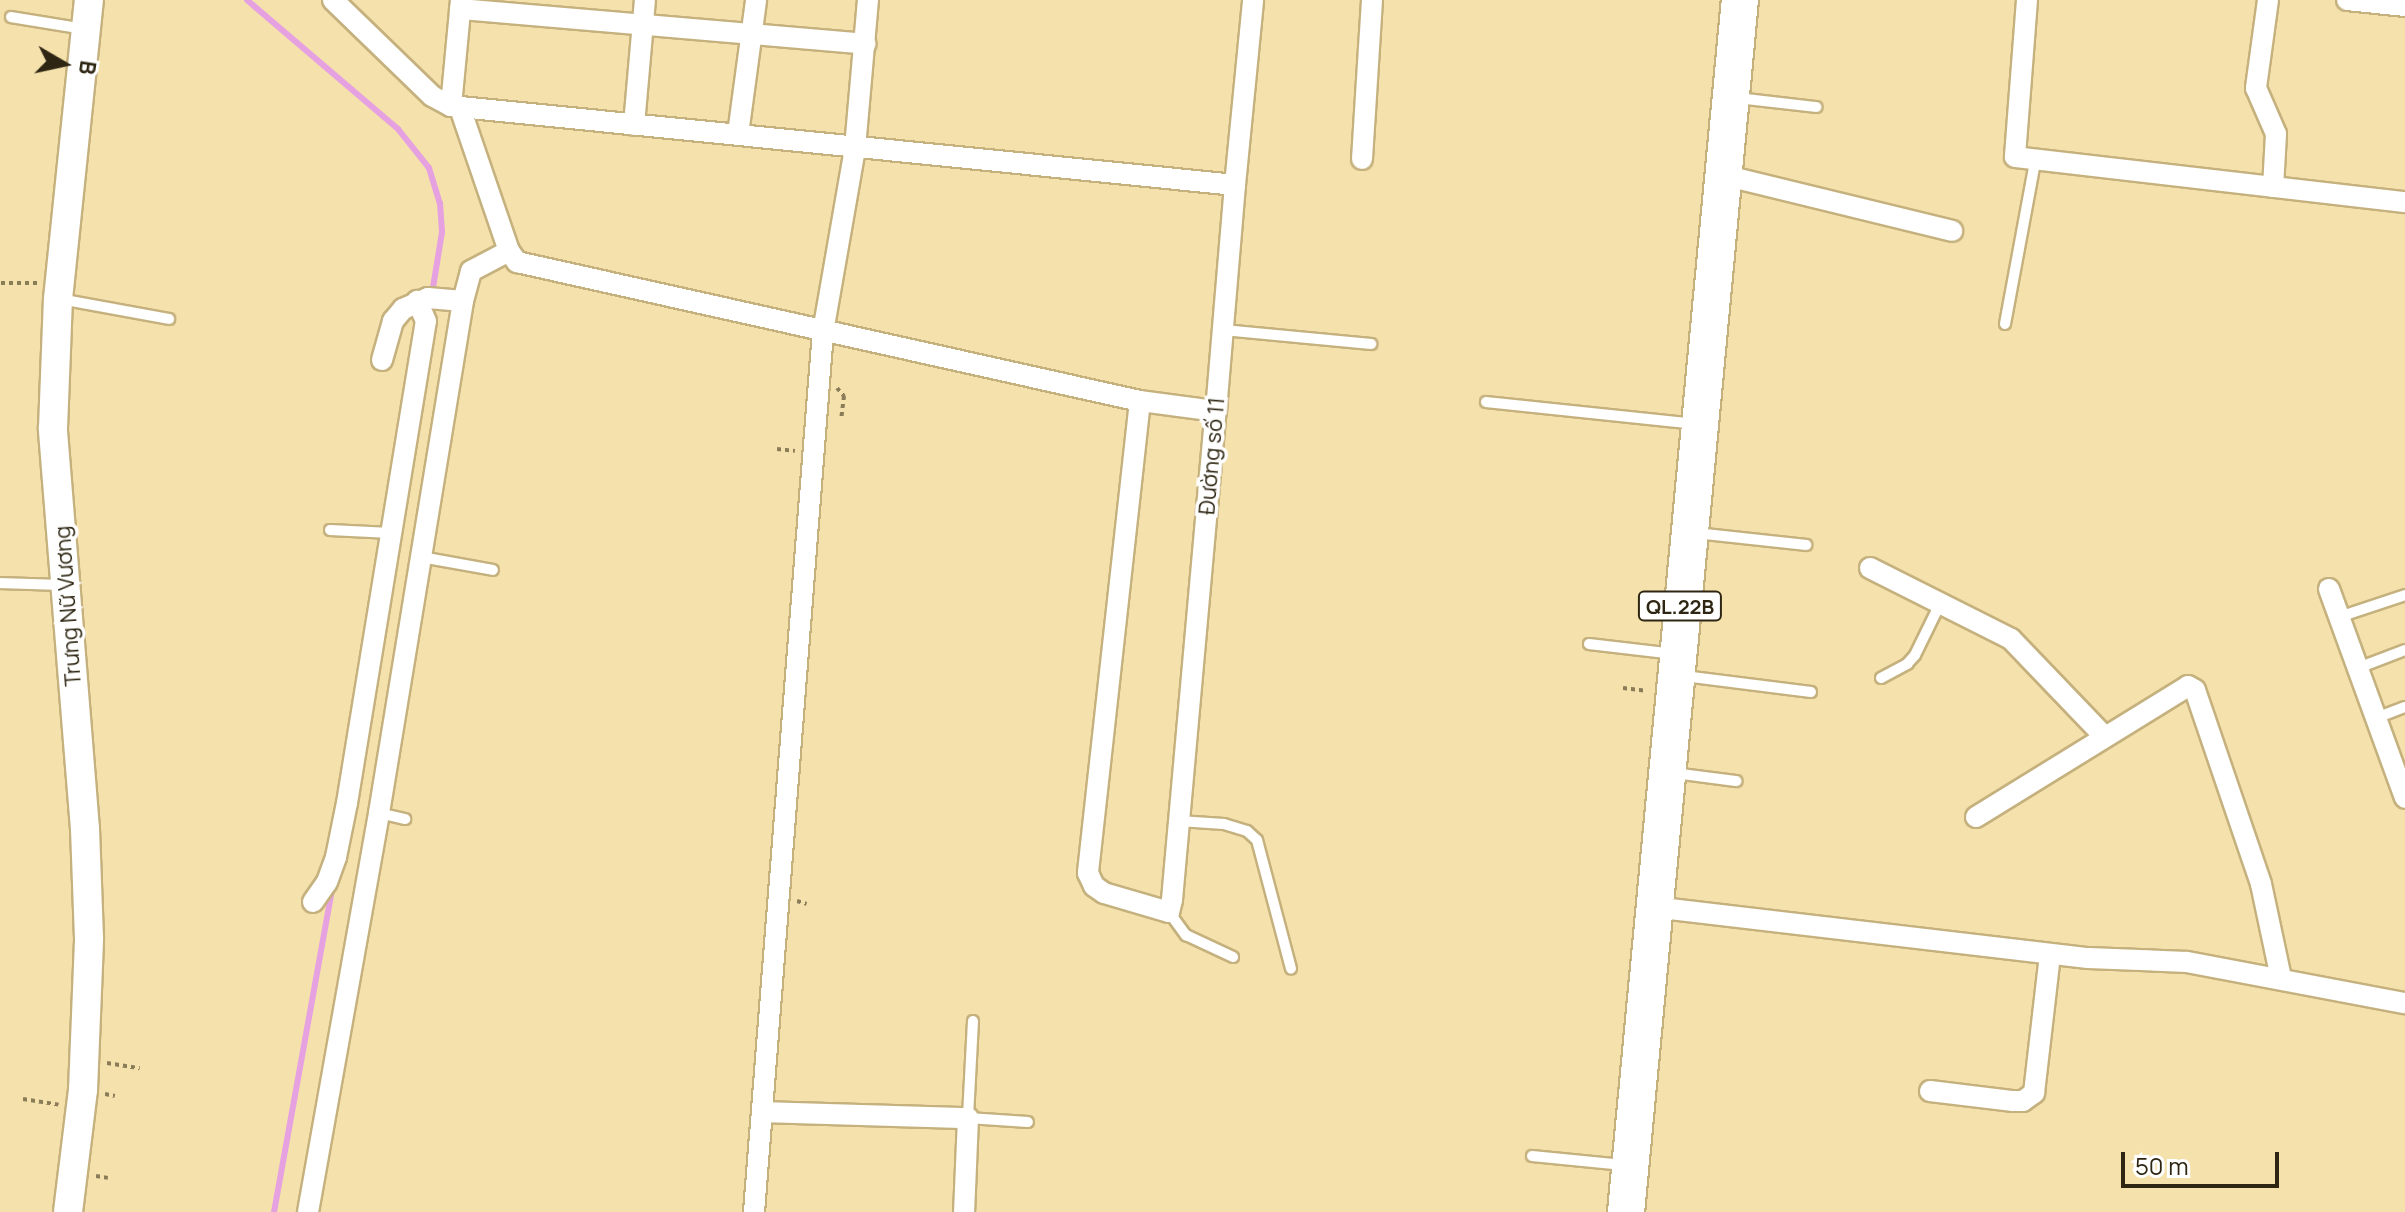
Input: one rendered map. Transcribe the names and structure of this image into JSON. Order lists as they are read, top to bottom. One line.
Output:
{"streets":{"highway":["QL.22B"],"street":["Đường số 11","Trưng Nữ Vương"]},"scale_bar":"50 m","north":"right"}
